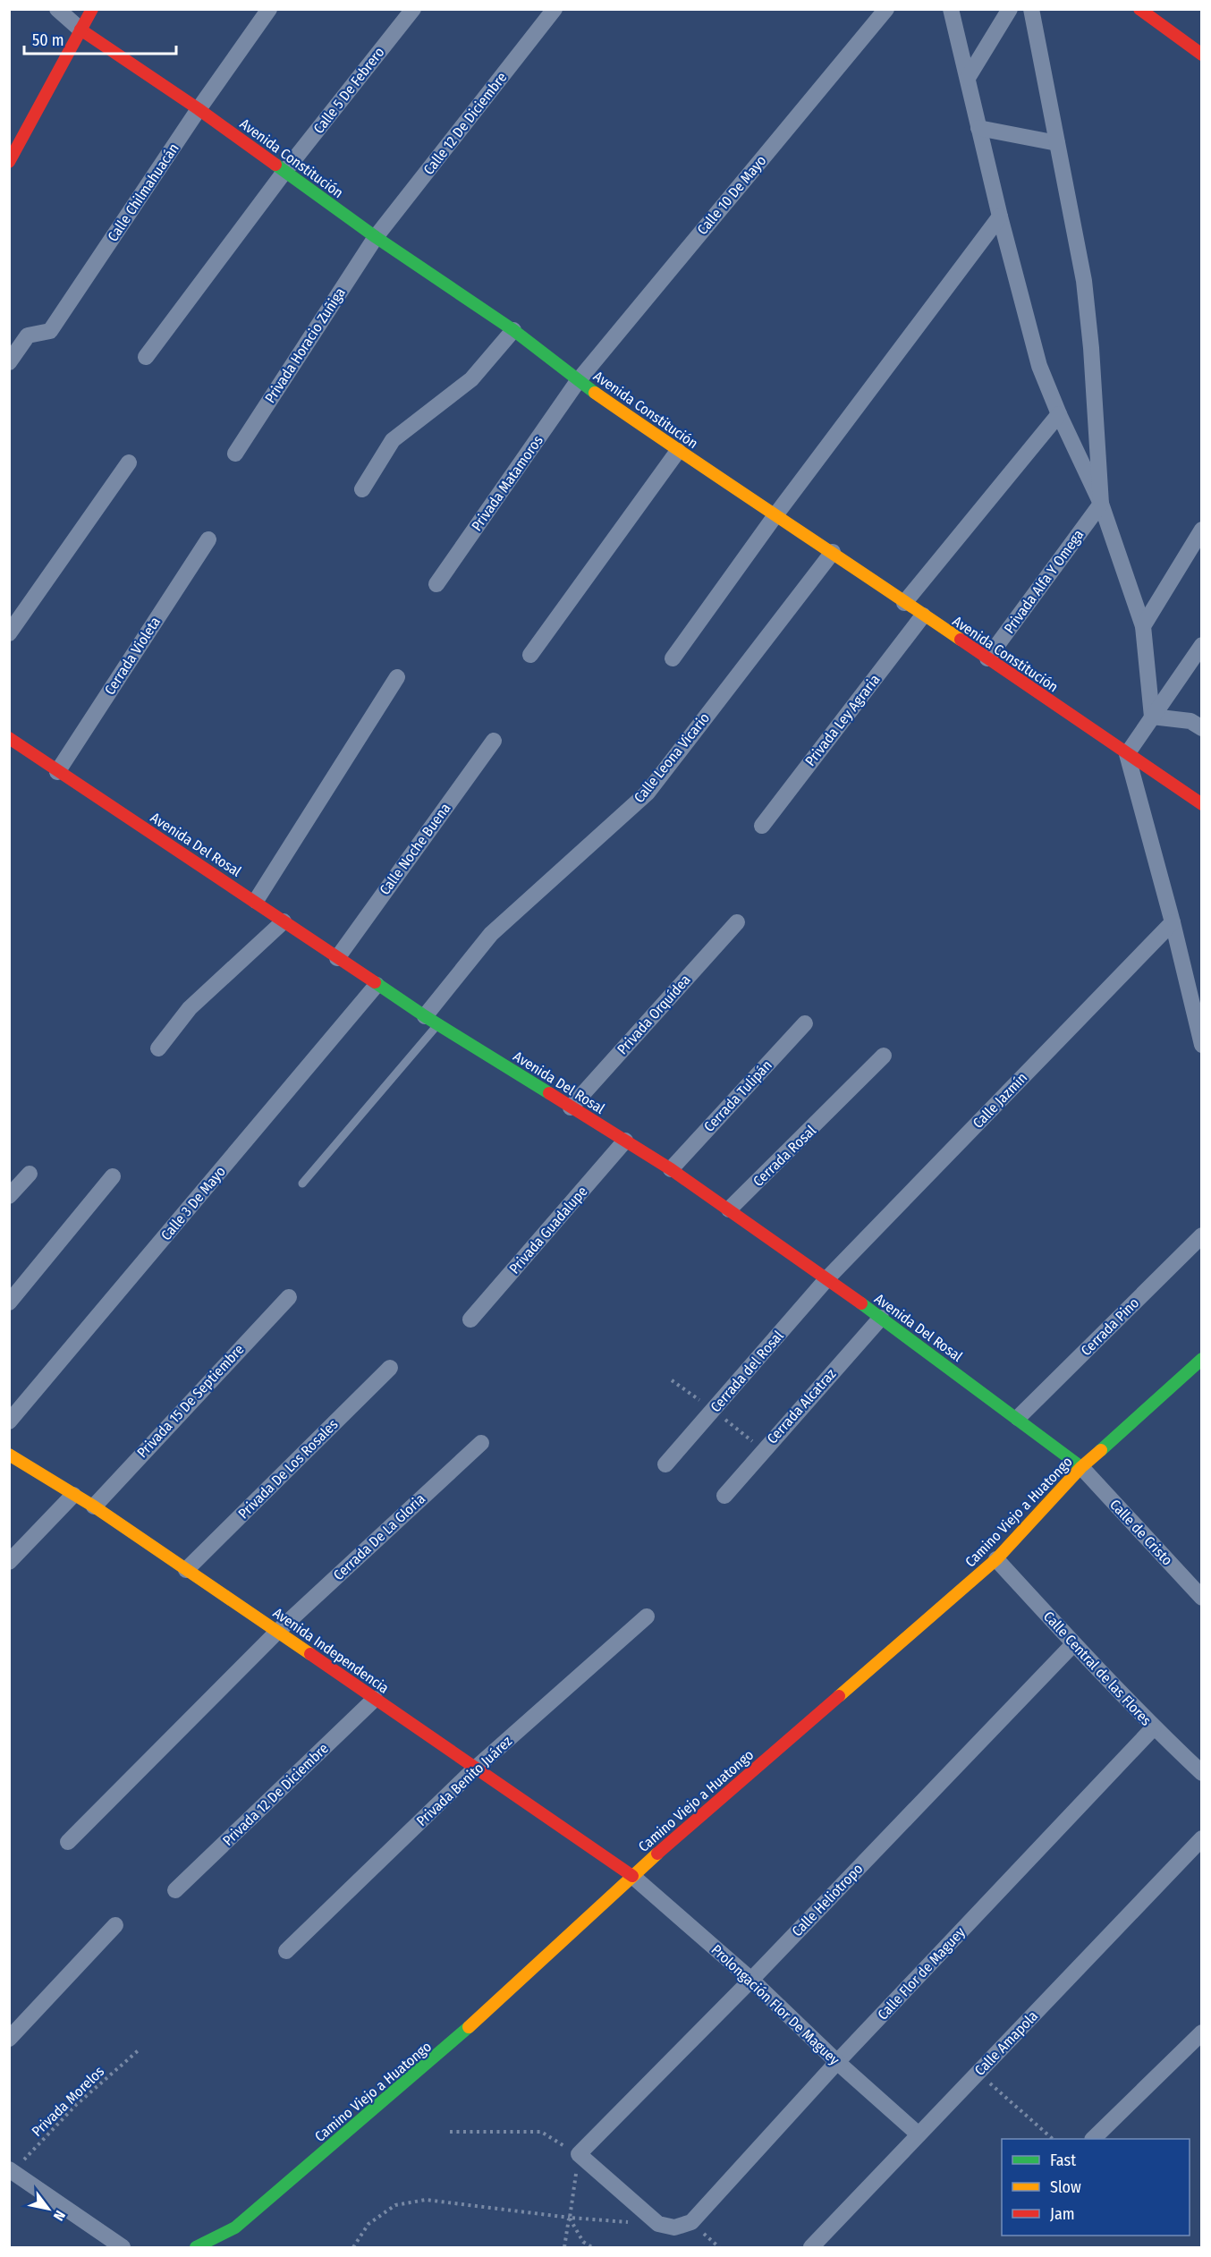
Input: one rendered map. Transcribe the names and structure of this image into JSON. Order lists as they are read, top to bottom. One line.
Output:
{"streets":{"main road":["Avenida Constitución","Avenida Del Rosal","Camino Viejo a Huatongo","Avenida Independencia"],"street":["Calle 5 De Febrero","Calle 12 De Diciembre","Calle Chilmahuacán","Calle 10 De Mayo","Privada Horacio Zuñiga","Privada Matamoros","Privada Alfa Y Omega","Cerrada Violeta","Privada Ley Agraria","Calle Leona Vicario","Calle Noche Buena","Privada Orquídea","Cerrada Tulipán","Calle Jazmín","Cerrada Rosal","Calle 3 De Mayo","Privada Guadalupe","Cerrada Pino","Cerrada del Rosal","Privada 15 De Septiembre","Cerrada Alcatraz","Privada De Los Rosales","Calle de Cristo","Cerrada De La Gloria","Calle Central de las Flores","Privada Benito Juárez","Privada 12 De Diciembre","Calle Heliotropo","Calle Flor de Maguey","Prolongación Flor De Maguey","Calle Amapola"],"path":["Privada Morelos"]},"crossings":[["Calle 5 De Febrero","Avenida Constitución"],["Calle 12 De Diciembre","Avenida Constitución"],["Calle 12 De Diciembre","Privada Horacio Zuñiga"],["Avenida Constitución","Calle Chilmahuacán"],["Avenida Constitución","Calle 10 De Mayo"],["Avenida Constitución","Privada Horacio Zuñiga"],["Avenida Constitución","Privada Matamoros"],["Avenida Constitución","Privada Alfa Y Omega"],["Avenida Constitución","Privada Ley Agraria"],["Avenida Constitución","Calle Leona Vicario"],["Calle 10 De Mayo","Privada Matamoros"],["Cerrada Violeta","Avenida Del Rosal"],["Calle Leona Vicario","Avenida Del Rosal"],["Avenida Del Rosal","Calle Noche Buena"],["Avenida Del Rosal","Privada Orquídea"],["Avenida Del Rosal","Cerrada Tulipán"],["Avenida Del Rosal","Calle Jazmín"],["Avenida Del Rosal","Cerrada Rosal"],["Avenida Del Rosal","Calle 3 De Mayo"],["Avenida Del Rosal","Privada Guadalupe"],["Avenida Del Rosal","Cerrada Pino"],["Avenida Del Rosal","Cerrada del Rosal"],["Avenida Del Rosal","Cerrada Alcatraz"],["Avenida Del Rosal","Camino Viejo a Huatongo"],["Avenida Del Rosal","Calle de Cristo"],["Calle Jazmín","Cerrada del Rosal"],["Privada 15 De Septiembre","Avenida Independencia"],["Privada De Los Rosales","Avenida Independencia"],["Camino Viejo a Huatongo","Calle de Cristo"],["Camino Viejo a Huatongo","Avenida Independencia"],["Camino Viejo a Huatongo","Calle Central de las Flores"],["Camino Viejo a Huatongo","Prolongación Flor De Maguey"],["Cerrada De La Gloria","Avenida Independencia"],["Avenida Independencia","Privada Benito Juárez"],["Avenida Independencia","Privada 12 De Diciembre"],["Avenida Independencia","Prolongación Flor De Maguey"],["Calle Central de las Flores","Calle Heliotropo"],["Calle Central de las Flores","Calle Flor de Maguey"],["Calle Heliotropo","Prolongación Flor De Maguey"],["Calle Flor de Maguey","Prolongación Flor De Maguey"],["Prolongación Flor De Maguey","Calle Amapola"]],"legend":["Fast","Slow","Jam"],"scale_bar":"50 m","north":"bottom right"}
